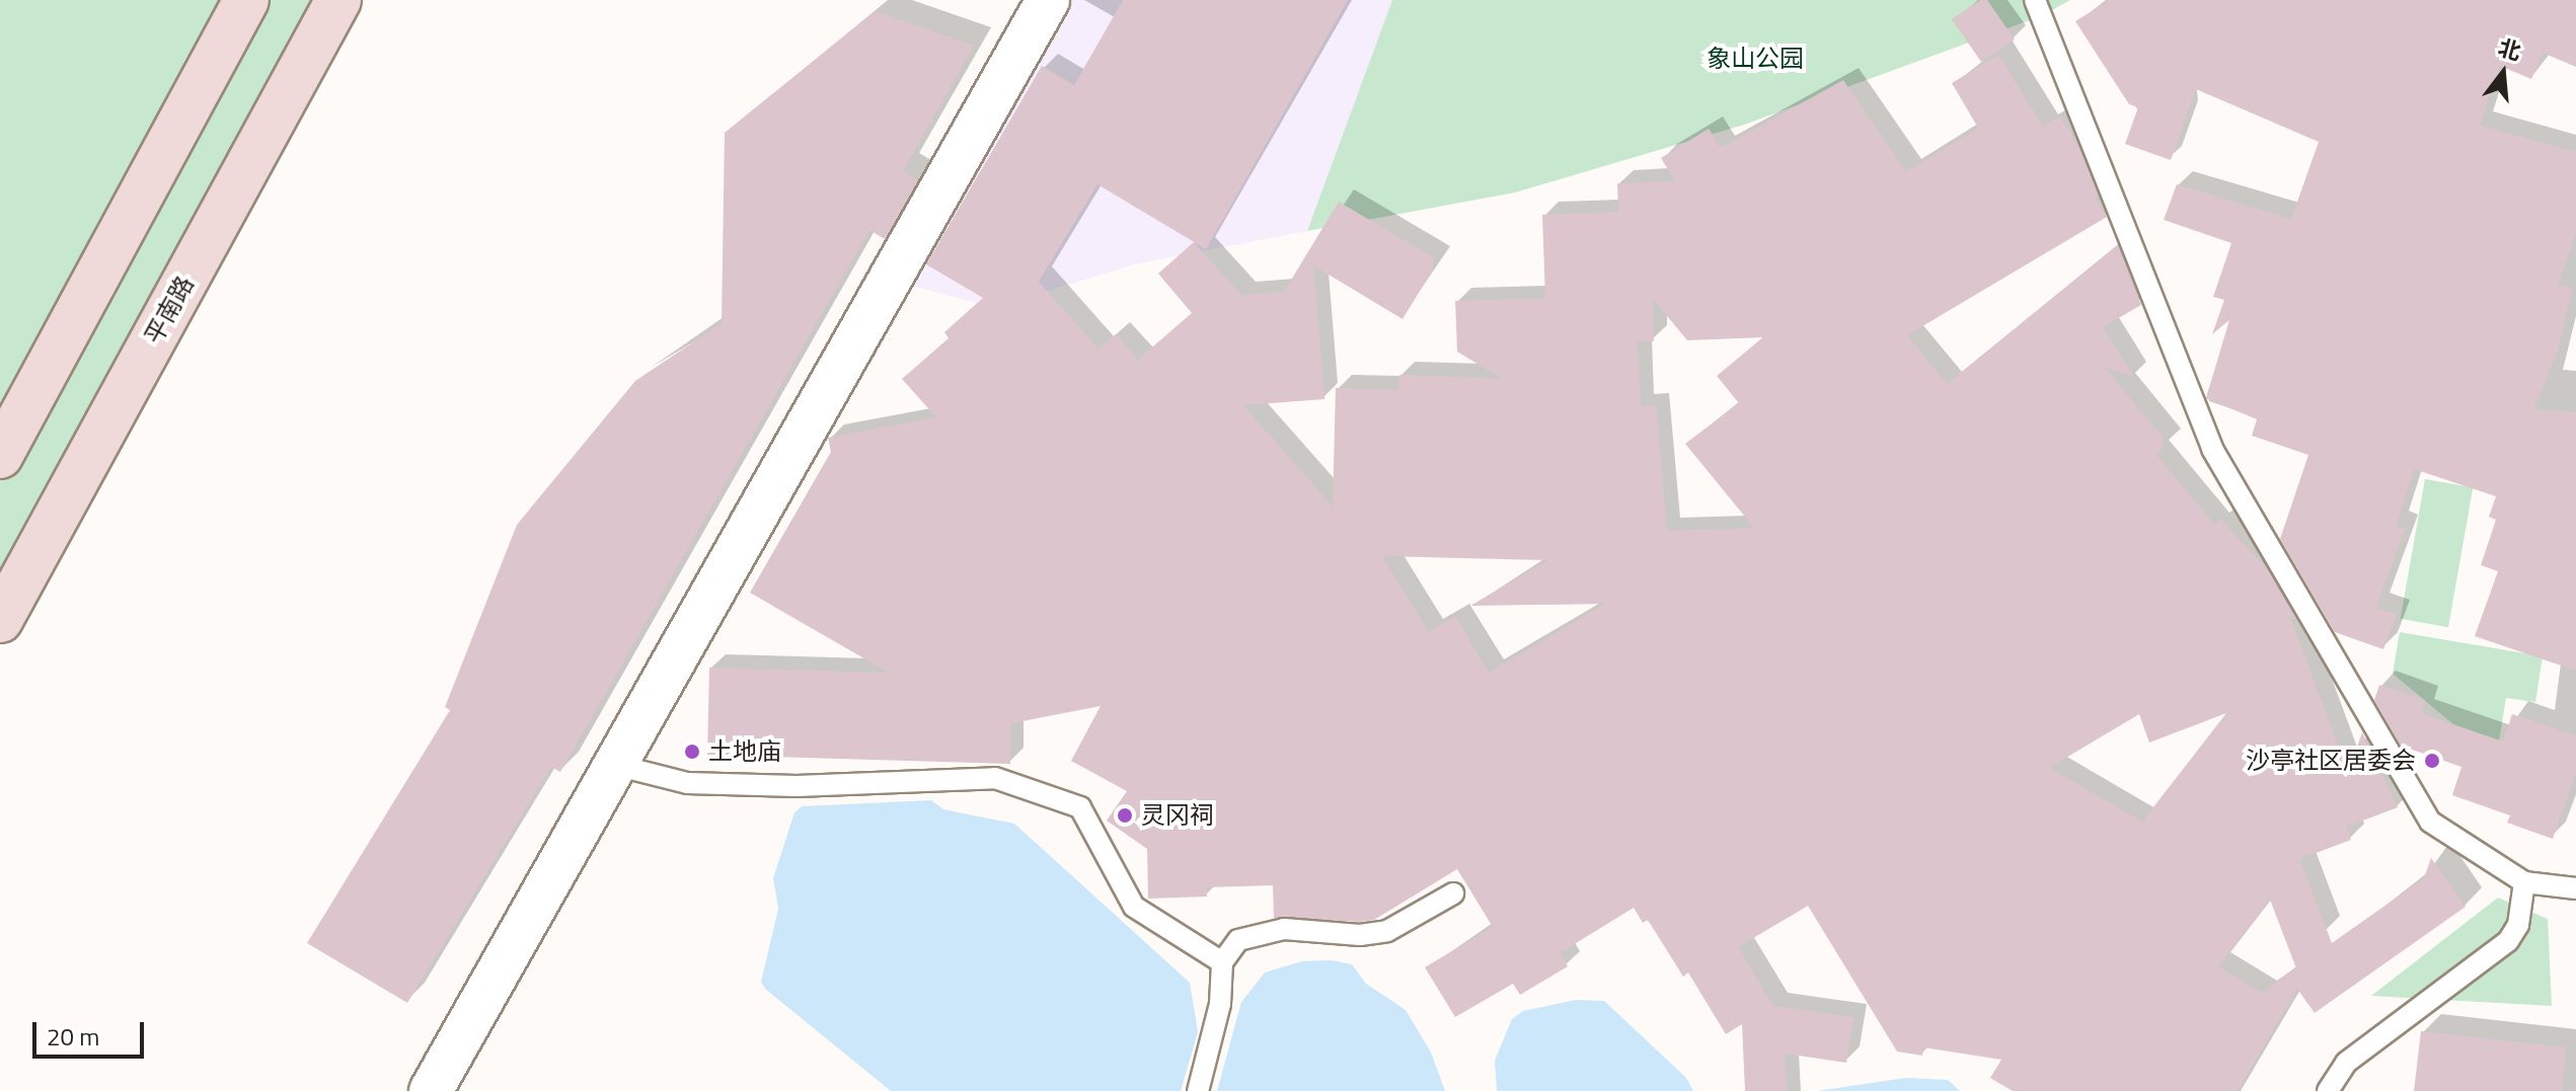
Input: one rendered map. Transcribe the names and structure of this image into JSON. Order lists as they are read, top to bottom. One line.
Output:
{"streets":{"main road":["平南路"]},"parks":["象山公园"],"places":["土地庙","沙亭社区居委会","灵冈祠"],"scale_bar":"20 m","north":"top"}
